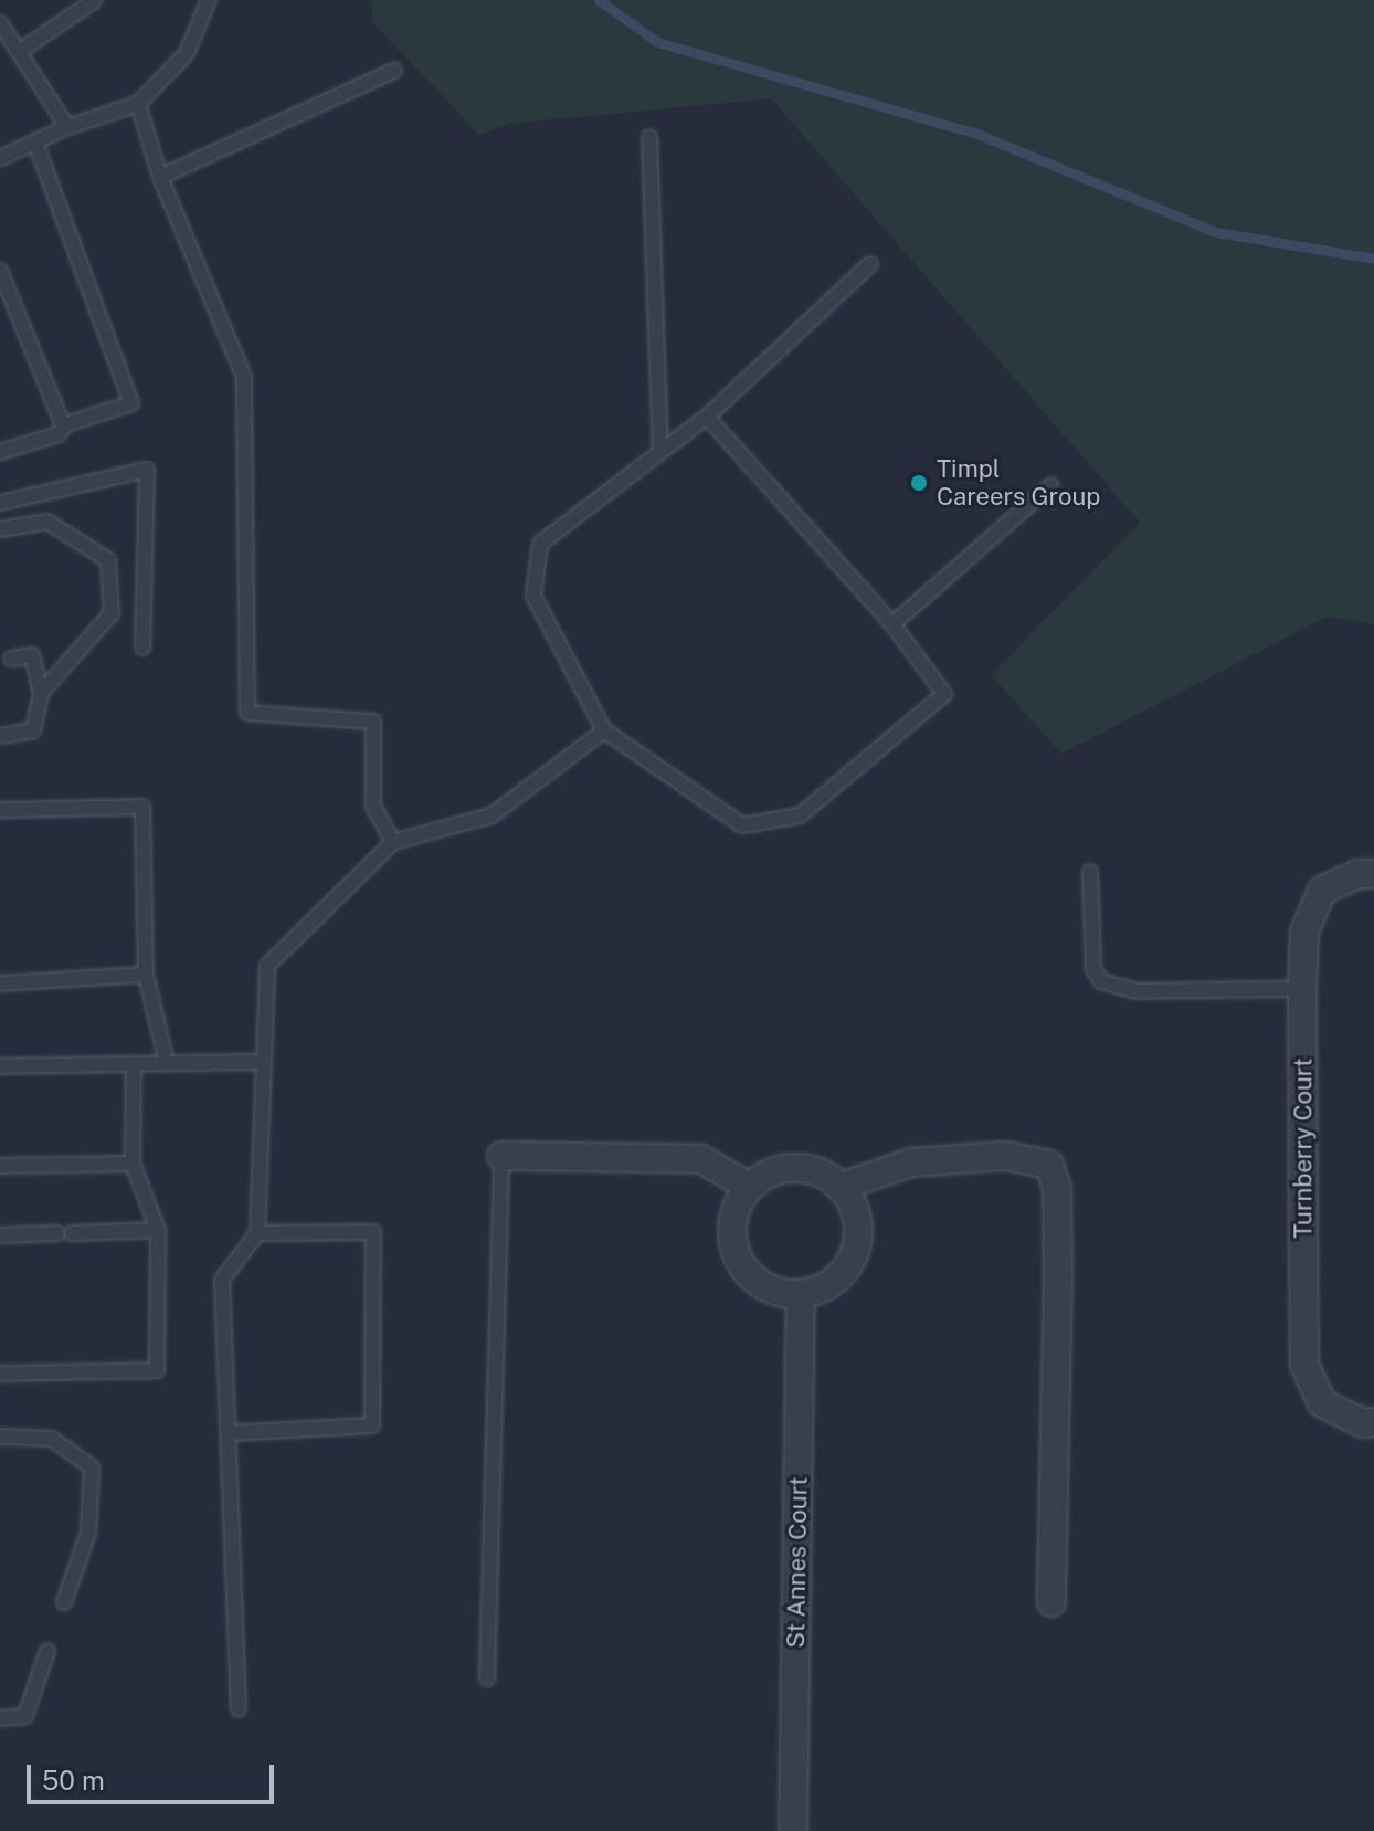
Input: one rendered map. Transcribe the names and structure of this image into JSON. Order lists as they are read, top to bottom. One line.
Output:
{"streets":{"street":["Turnberry Court","St Annes Court"]},"places":["Timpl Careers Group"],"scale_bar":"50 m"}
